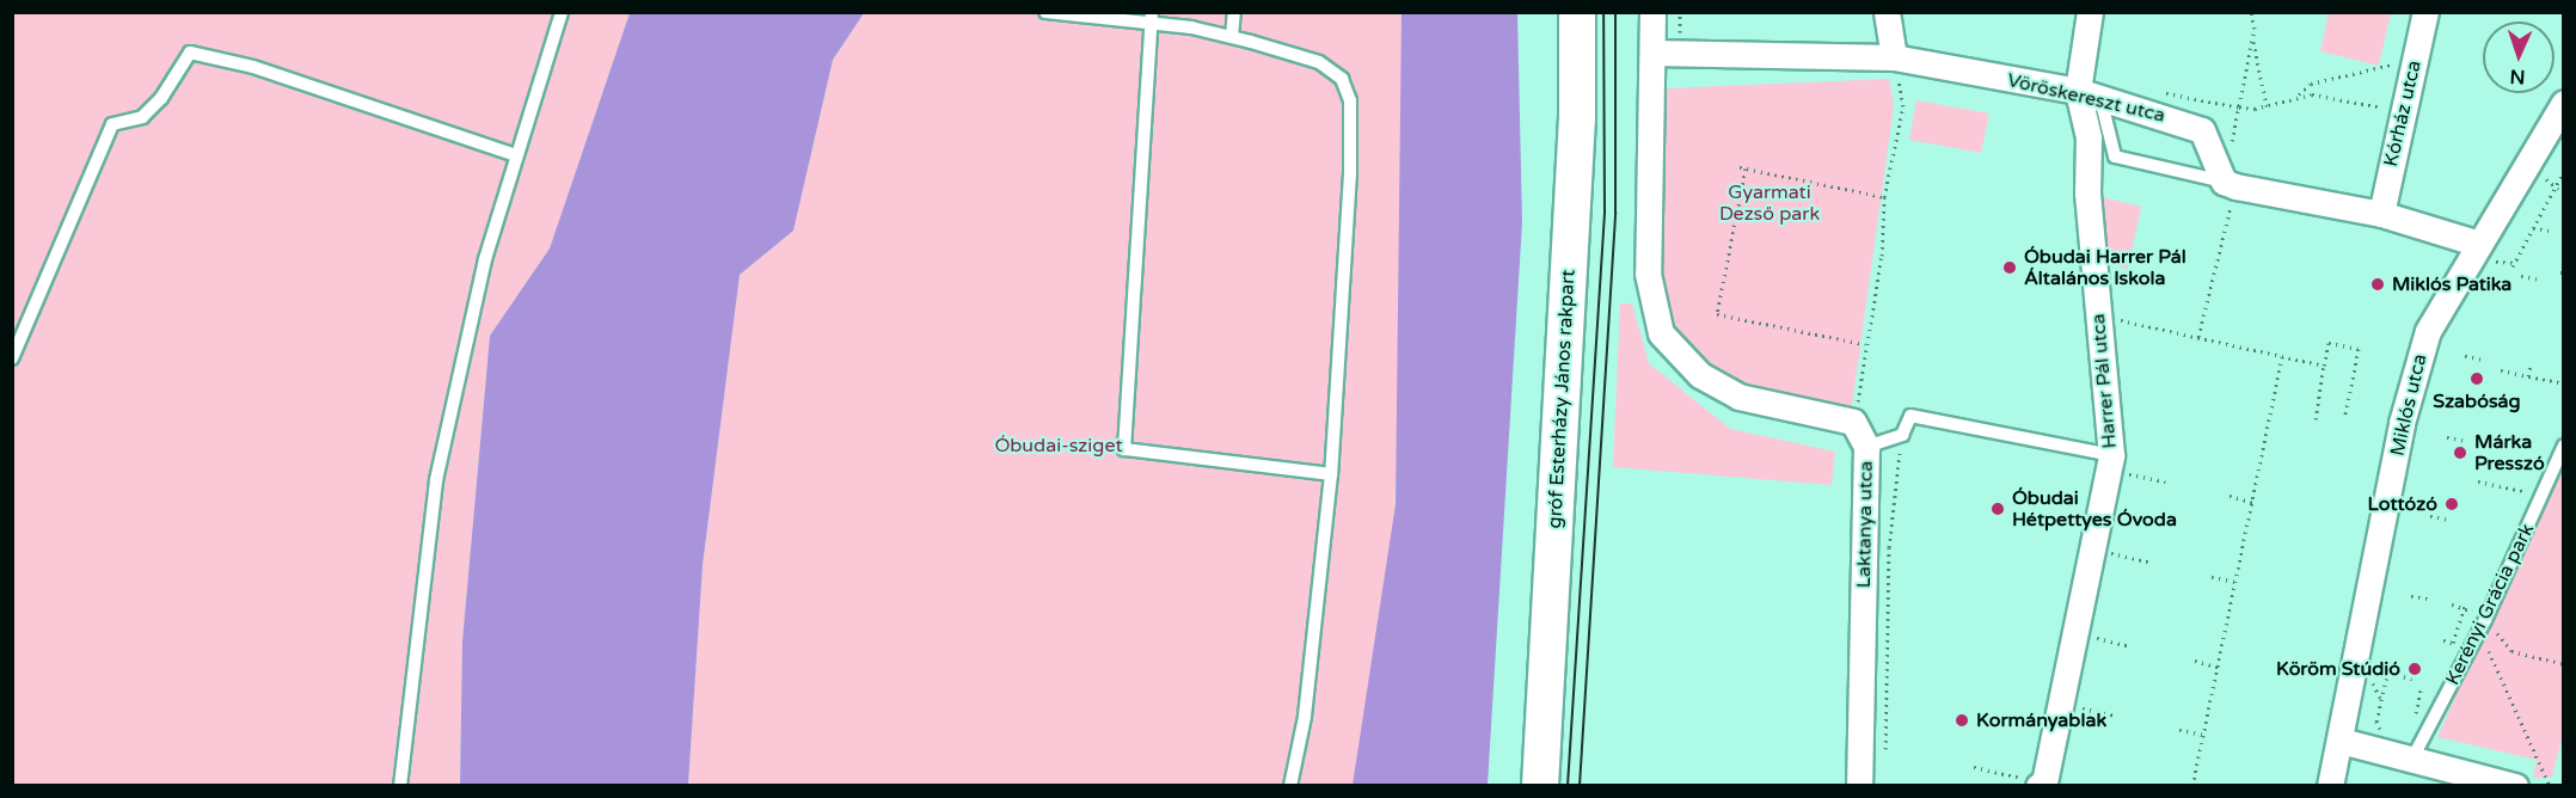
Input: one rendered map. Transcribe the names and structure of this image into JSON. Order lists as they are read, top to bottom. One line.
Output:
{"streets":{"main road":["gróf Esterházy János rakpart"],"street":["Vöröskereszt utca","Kórház utca","Harrer Pál utca","Miklós utca","Laktanya utca"],"lane":["Kerényi Grácia park"]},"crossings":[["Vöröskereszt utca","Harrer Pál utca"]],"parks":["Gyarmati Dezső park","Óbudai-sziget"],"places":["Óbudai Harrer Pál Általános Iskola","Miklós Patika","Szabóság","Márka Presszó","Lottózó","Óbudai Hétpettyes Óvoda","Köröm Stúdió","Kormányablak"],"north":"bottom"}
